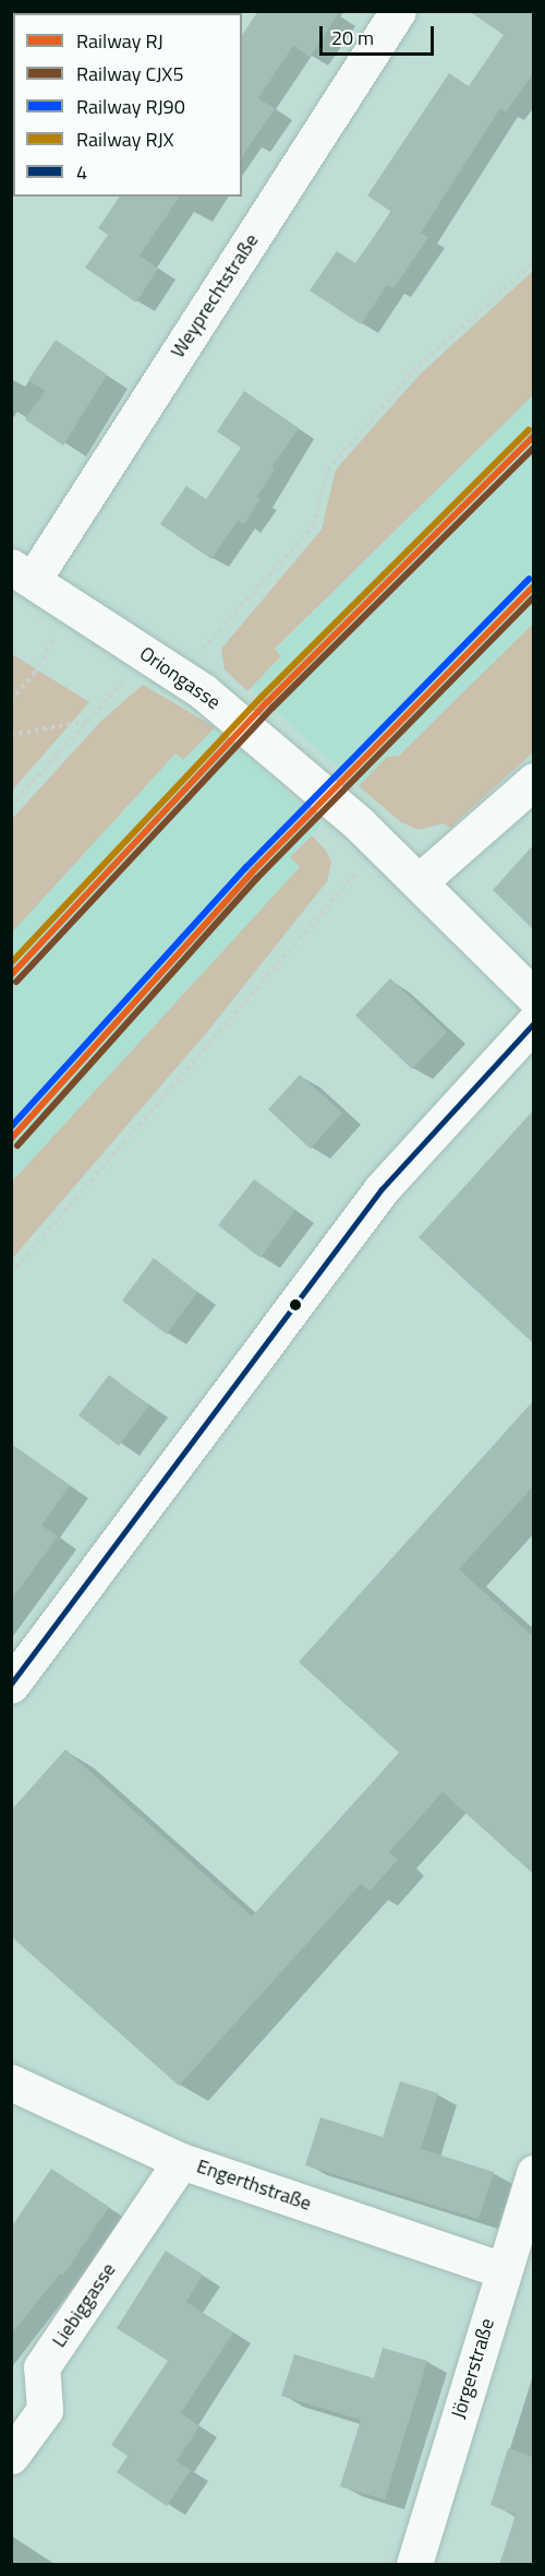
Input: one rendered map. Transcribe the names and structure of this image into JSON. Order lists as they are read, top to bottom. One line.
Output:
{"streets":{"street":["Weyprechtstraße","Oriongasse","Engerthstraße","Liebiggasse","Jörgerstraße"]},"crossings":[["Weyprechtstraße","Oriongasse"],["Engerthstraße","Liebiggasse"],["Engerthstraße","Jörgerstraße"]],"lines":["rail line RJX","rail line RJ","rail line CJX5","rail line RJ90","transit line 4"],"legend":["Railway RJ","Railway CJX5","Railway RJ90","Railway RJX","4"],"scale_bar":"20 m"}
